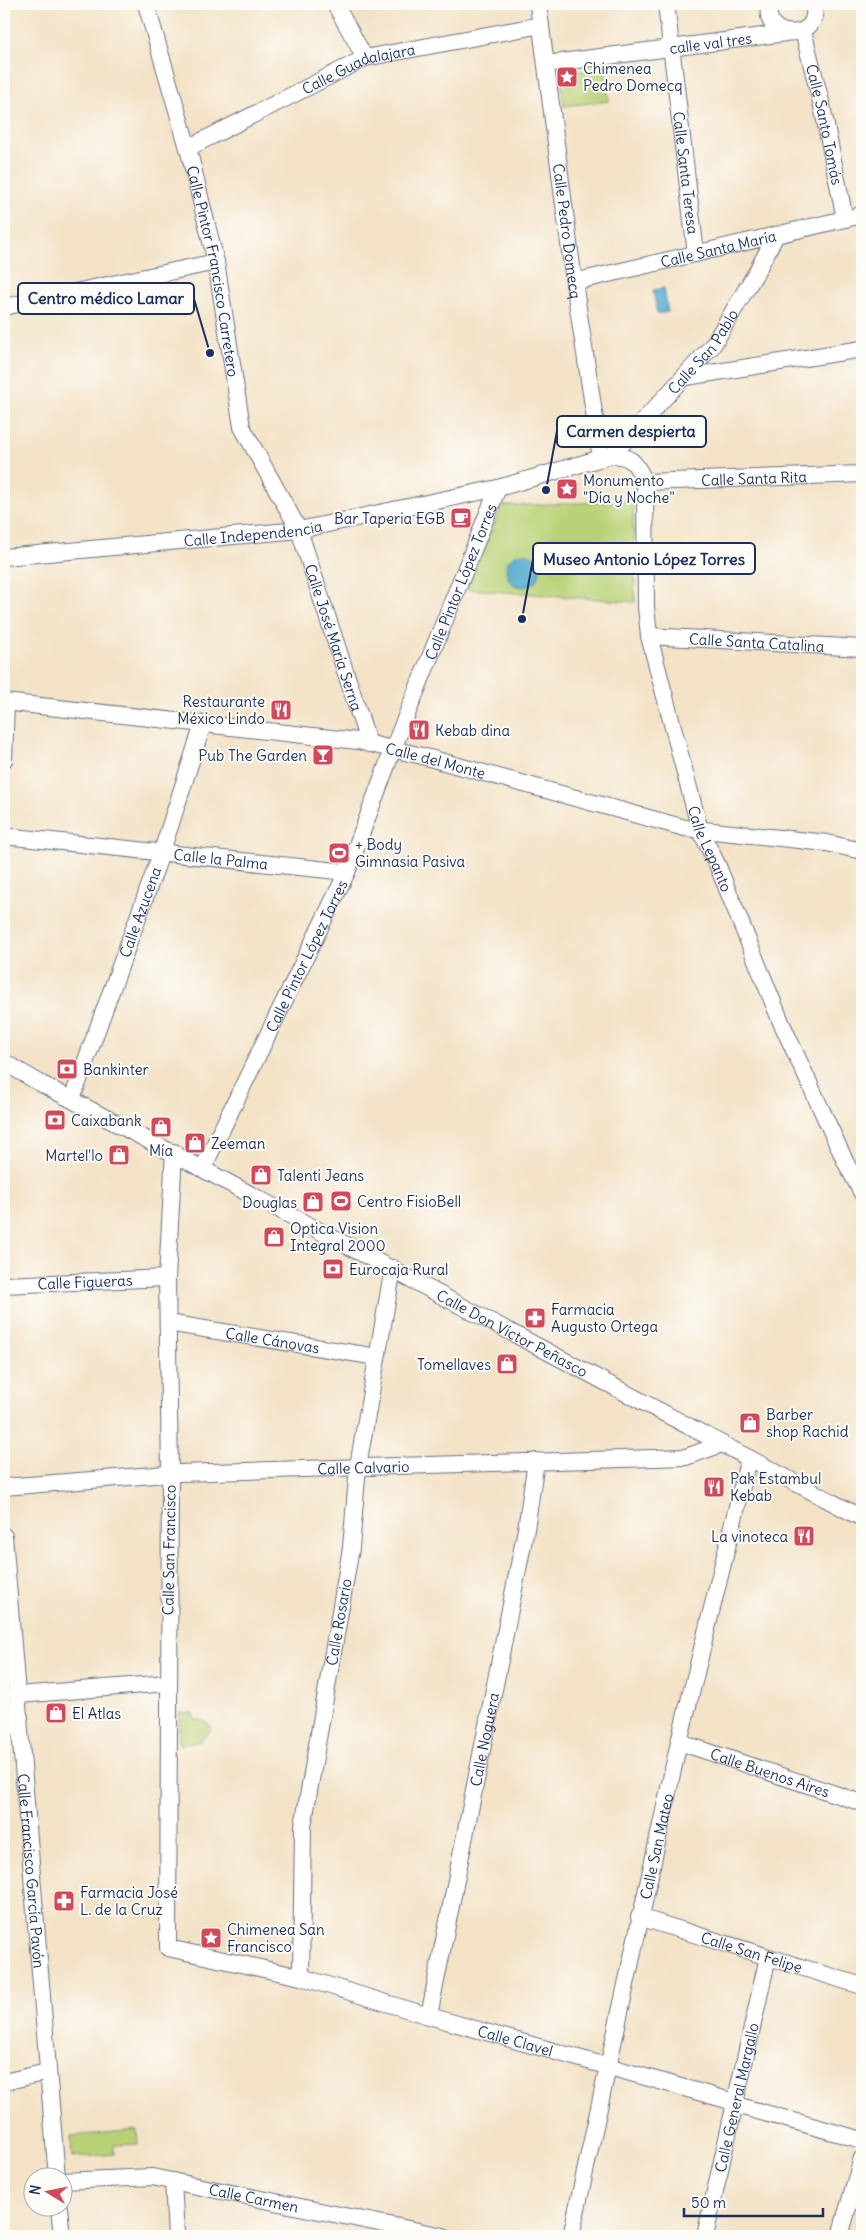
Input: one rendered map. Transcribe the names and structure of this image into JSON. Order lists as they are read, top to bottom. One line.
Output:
{"streets":{"street":["calle val tres","Calle Guadalajara","Calle Santo Tomás","Calle Santa Teresa","Calle Pedro Domecq","Calle Santa María","Calle Pintor Francisco Carretero","Calle San Pablo","Calle Santa Rita","Calle Independencia","Calle Pintor López Torres","Calle José María Serna","Calle Santa Catalina","Calle del Monte","Calle Lepanto","Calle la Palma","Calle Azucena","Calle Figueras","Calle Don Víctor Peñasco","Calle Cánovas","Calle Calvario","Calle San Francisco","Calle Rosario","Calle Noguera","Calle Buenos Aires","Calle San Mateo","Calle Francisco García Pavón","Calle San Felipe","Calle Clavel","Calle General Margallo","Calle Carmen"]},"crossings":[["calle val tres","Calle Santo Tomás"],["calle val tres","Calle Santa Teresa"],["calle val tres","Calle Pedro Domecq"],["Calle Guadalajara","Calle Pedro Domecq"],["Calle Guadalajara","Calle Pintor Francisco Carretero"],["Calle Santo Tomás","Calle Santa María"],["Calle Santa Teresa","Calle Santa María"],["Calle Pedro Domecq","Calle Santa María"],["Calle Pedro Domecq","Calle San Pablo"],["Calle Pedro Domecq","Calle Independencia"],["Calle Santa María","Calle San Pablo"],["Calle Pintor Francisco Carretero","Calle Independencia"],["Calle Pintor Francisco Carretero","Calle José María Serna"],["Calle San Pablo","Calle Independencia"],["Calle Santa Rita","Calle Lepanto"],["Calle Independencia","Calle Pintor López Torres"],["Calle Independencia","Calle José María Serna"],["Calle Pintor López Torres","Calle del Monte"],["Calle Pintor López Torres","Calle la Palma"],["Calle Pintor López Torres","Calle Don Víctor Peñasco"],["Calle José María Serna","Calle del Monte"],["Calle Santa Catalina","Calle Lepanto"],["Calle del Monte","Calle Lepanto"],["Calle del Monte","Calle Azucena"],["Calle la Palma","Calle Azucena"],["Calle Azucena","Calle Don Víctor Peñasco"],["Calle Figueras","Calle San Francisco"],["Calle Don Víctor Peñasco","Calle Calvario"],["Calle Don Víctor Peñasco","Calle San Francisco"],["Calle Don Víctor Peñasco","Calle Rosario"],["Calle Don Víctor Peñasco","Calle San Mateo"],["Calle Cánovas","Calle San Francisco"],["Calle Cánovas","Calle Rosario"],["Calle Calvario","Calle San Francisco"],["Calle Calvario","Calle Rosario"],["Calle Calvario","Calle Noguera"],["Calle San Francisco","Calle Clavel"],["Calle Rosario","Calle Clavel"],["Calle Noguera","Calle Clavel"],["Calle Buenos Aires","Calle San Mateo"],["Calle San Mateo","Calle San Felipe"],["Calle San Mateo","Calle Clavel"],["Calle San Felipe","Calle General Margallo"],["Calle Clavel","Calle General Margallo"]],"places":{"place":["Chimenea Pedro Domecq","Monumento \"Día y Noche\"","Chimenea San Francisco"],"other":["Centro médico Lamar","Carmen despierta","Museo Antonio López Torres"],"cafe":["Bar Taperia EGB"],"restaurant":["Restaurante México Lindo","Kebab dina","Pak Estambul Kebab","La vinoteca"],"bar":["Pub The Garden"],"sports":["+ Body Gimnasia Pasiva","Centro FisioBell"],"bank":["Bankinter","Caixabank","Eurocaja Rural"],"shop":["Mía","Zeeman","Martel'lo","Talenti Jeans","Douglas","Optica Vision Integral 2000","Tomellaves","Barber shop Rachid","El Atlas"],"pharmacy":["Farmacia Augusto Ortega","Farmacia José L. de la Cruz"]},"scale_bar":"50 m","north":"left"}
